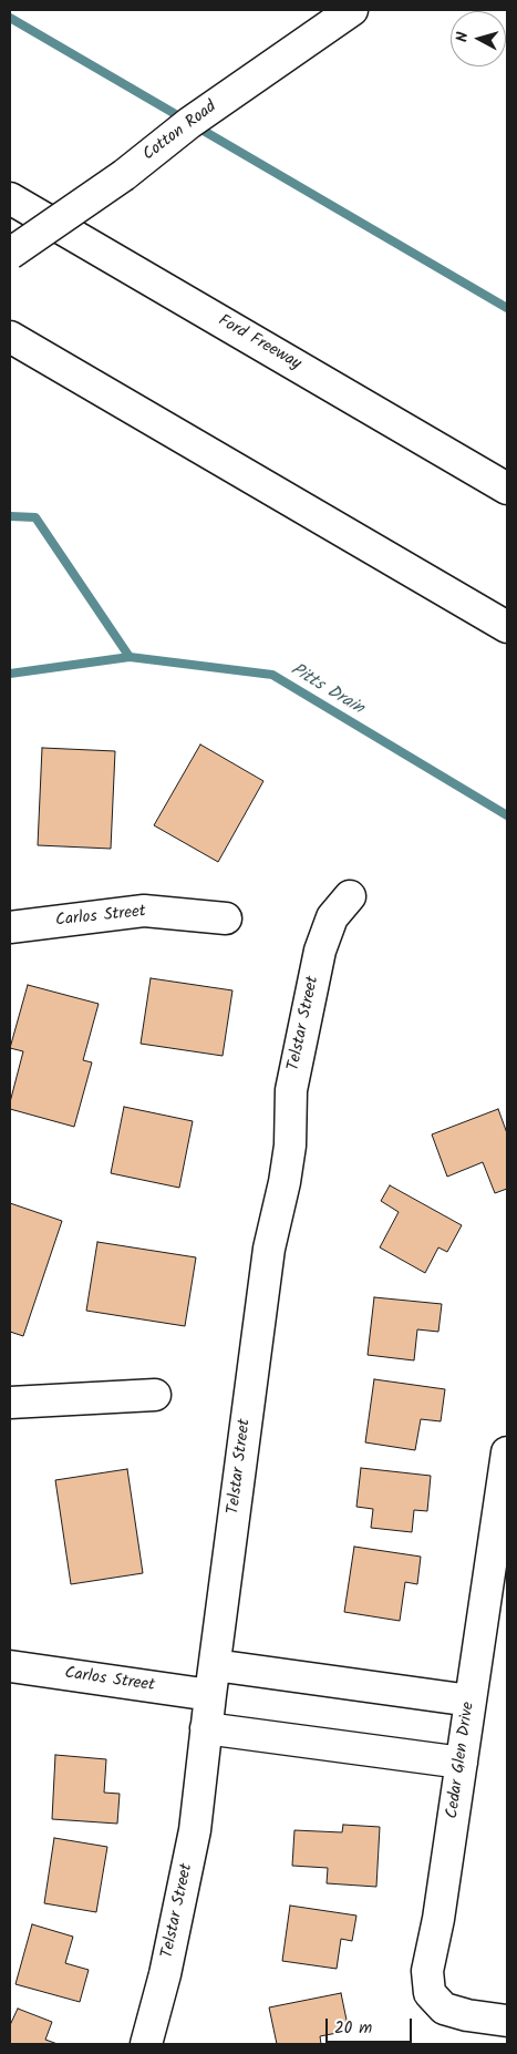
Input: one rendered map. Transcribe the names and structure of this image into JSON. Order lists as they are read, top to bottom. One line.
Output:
{"streets":{"main road":["Cotton Road","Ford Freeway","Carlos Street","Telstar Street","Cedar Glen Drive"]},"crossings":[["Carlos Street","Telstar Street"]],"water":["Pitts Drain"],"scale_bar":"20 m","north":"left"}
